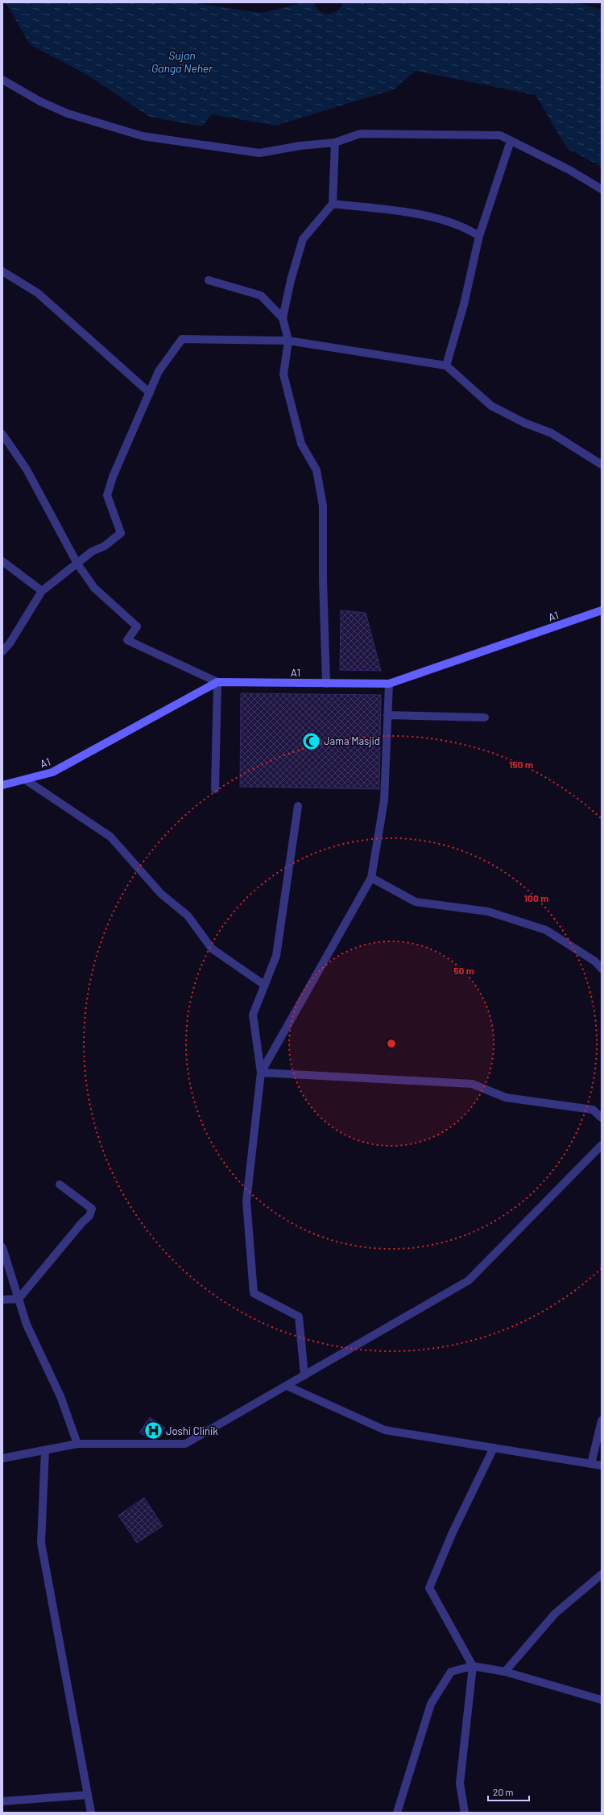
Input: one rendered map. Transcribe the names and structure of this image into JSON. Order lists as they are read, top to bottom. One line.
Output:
{"streets":{"main road":["A1"]},"water":["Sujan Ganga Neher"],"places":{"mosque":["Jama Masjid"],"hospital":["Joshi Clinik"]},"scale_bar":"20 m","rings":["150 m","100 m","50 m"]}
